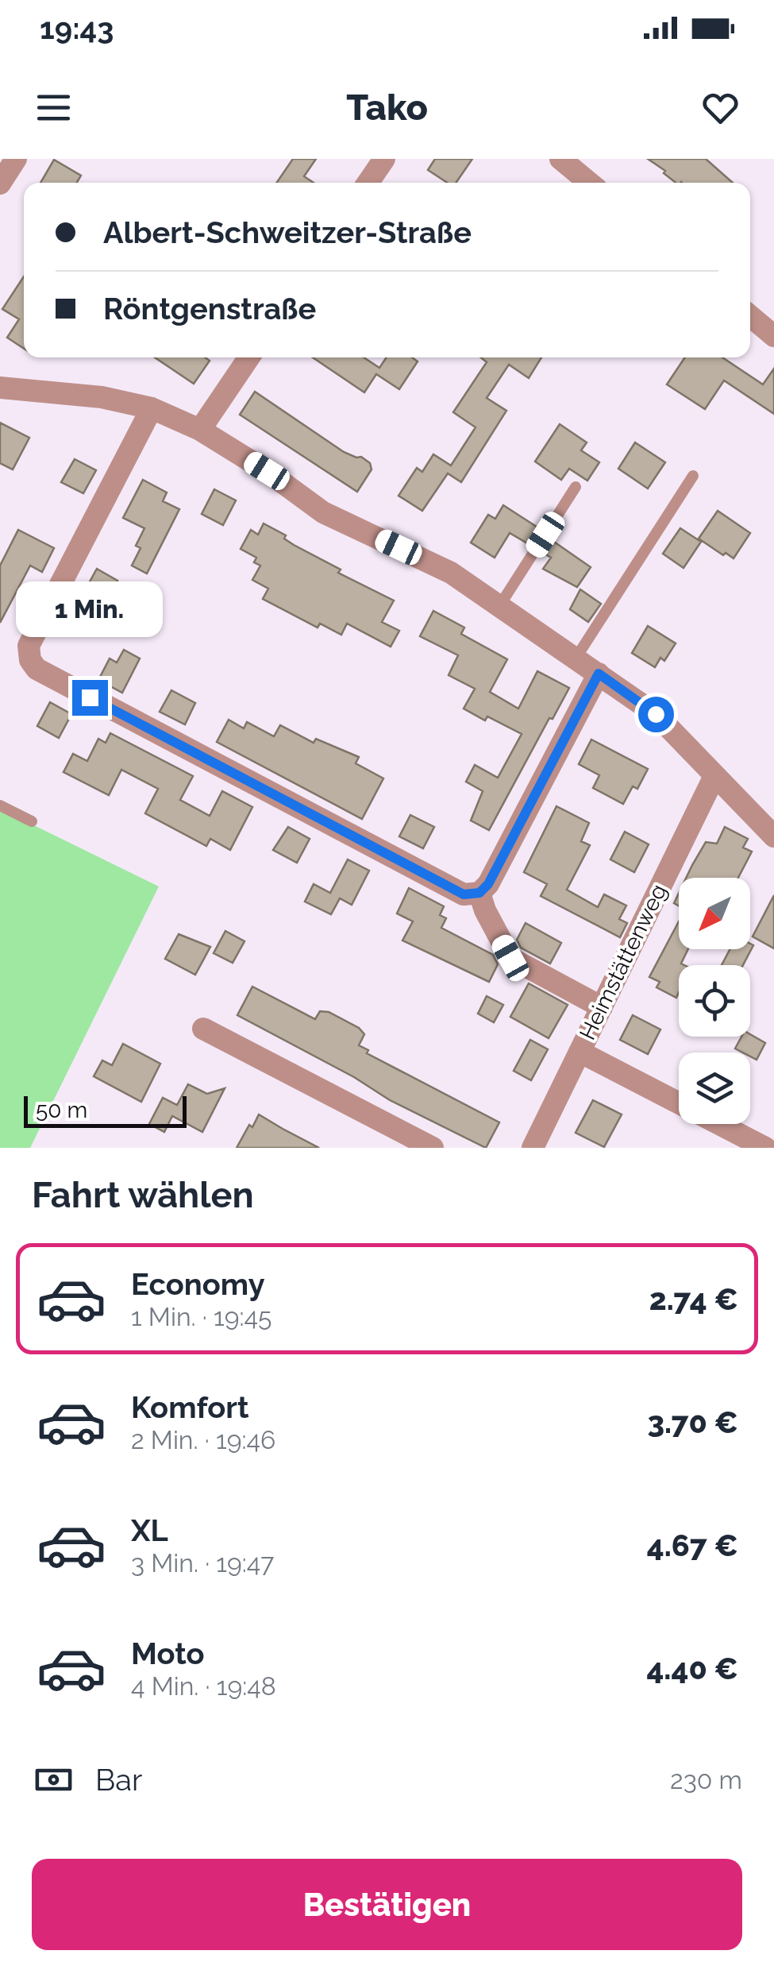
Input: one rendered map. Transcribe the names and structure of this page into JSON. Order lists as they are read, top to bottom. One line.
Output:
{"streets":{"street":["Heimstättenweg"]},"scale_bar":"50 m","north":"bottom left","page":{"status":"19:43","header":"Tako","banner":["Albert-Schweitzer-Straße","Röntgenstraße"],"bubble":"1 Min.","scale":"50 m","heading":"Fahrt wählen","list":[{"name":"Economy","note":"1 Min. · 19:45","value":"2.74 €"},{"name":"Komfort","note":"2 Min. · 19:46","value":"3.70 €"},{"name":"XL","note":"3 Min. · 19:47","value":"4.67 €"},{"name":"Moto","note":"4 Min. · 19:48","value":"4.40 €"}],"pay":["Bar","230 m"],"buttons":"Bestätigen"}}
